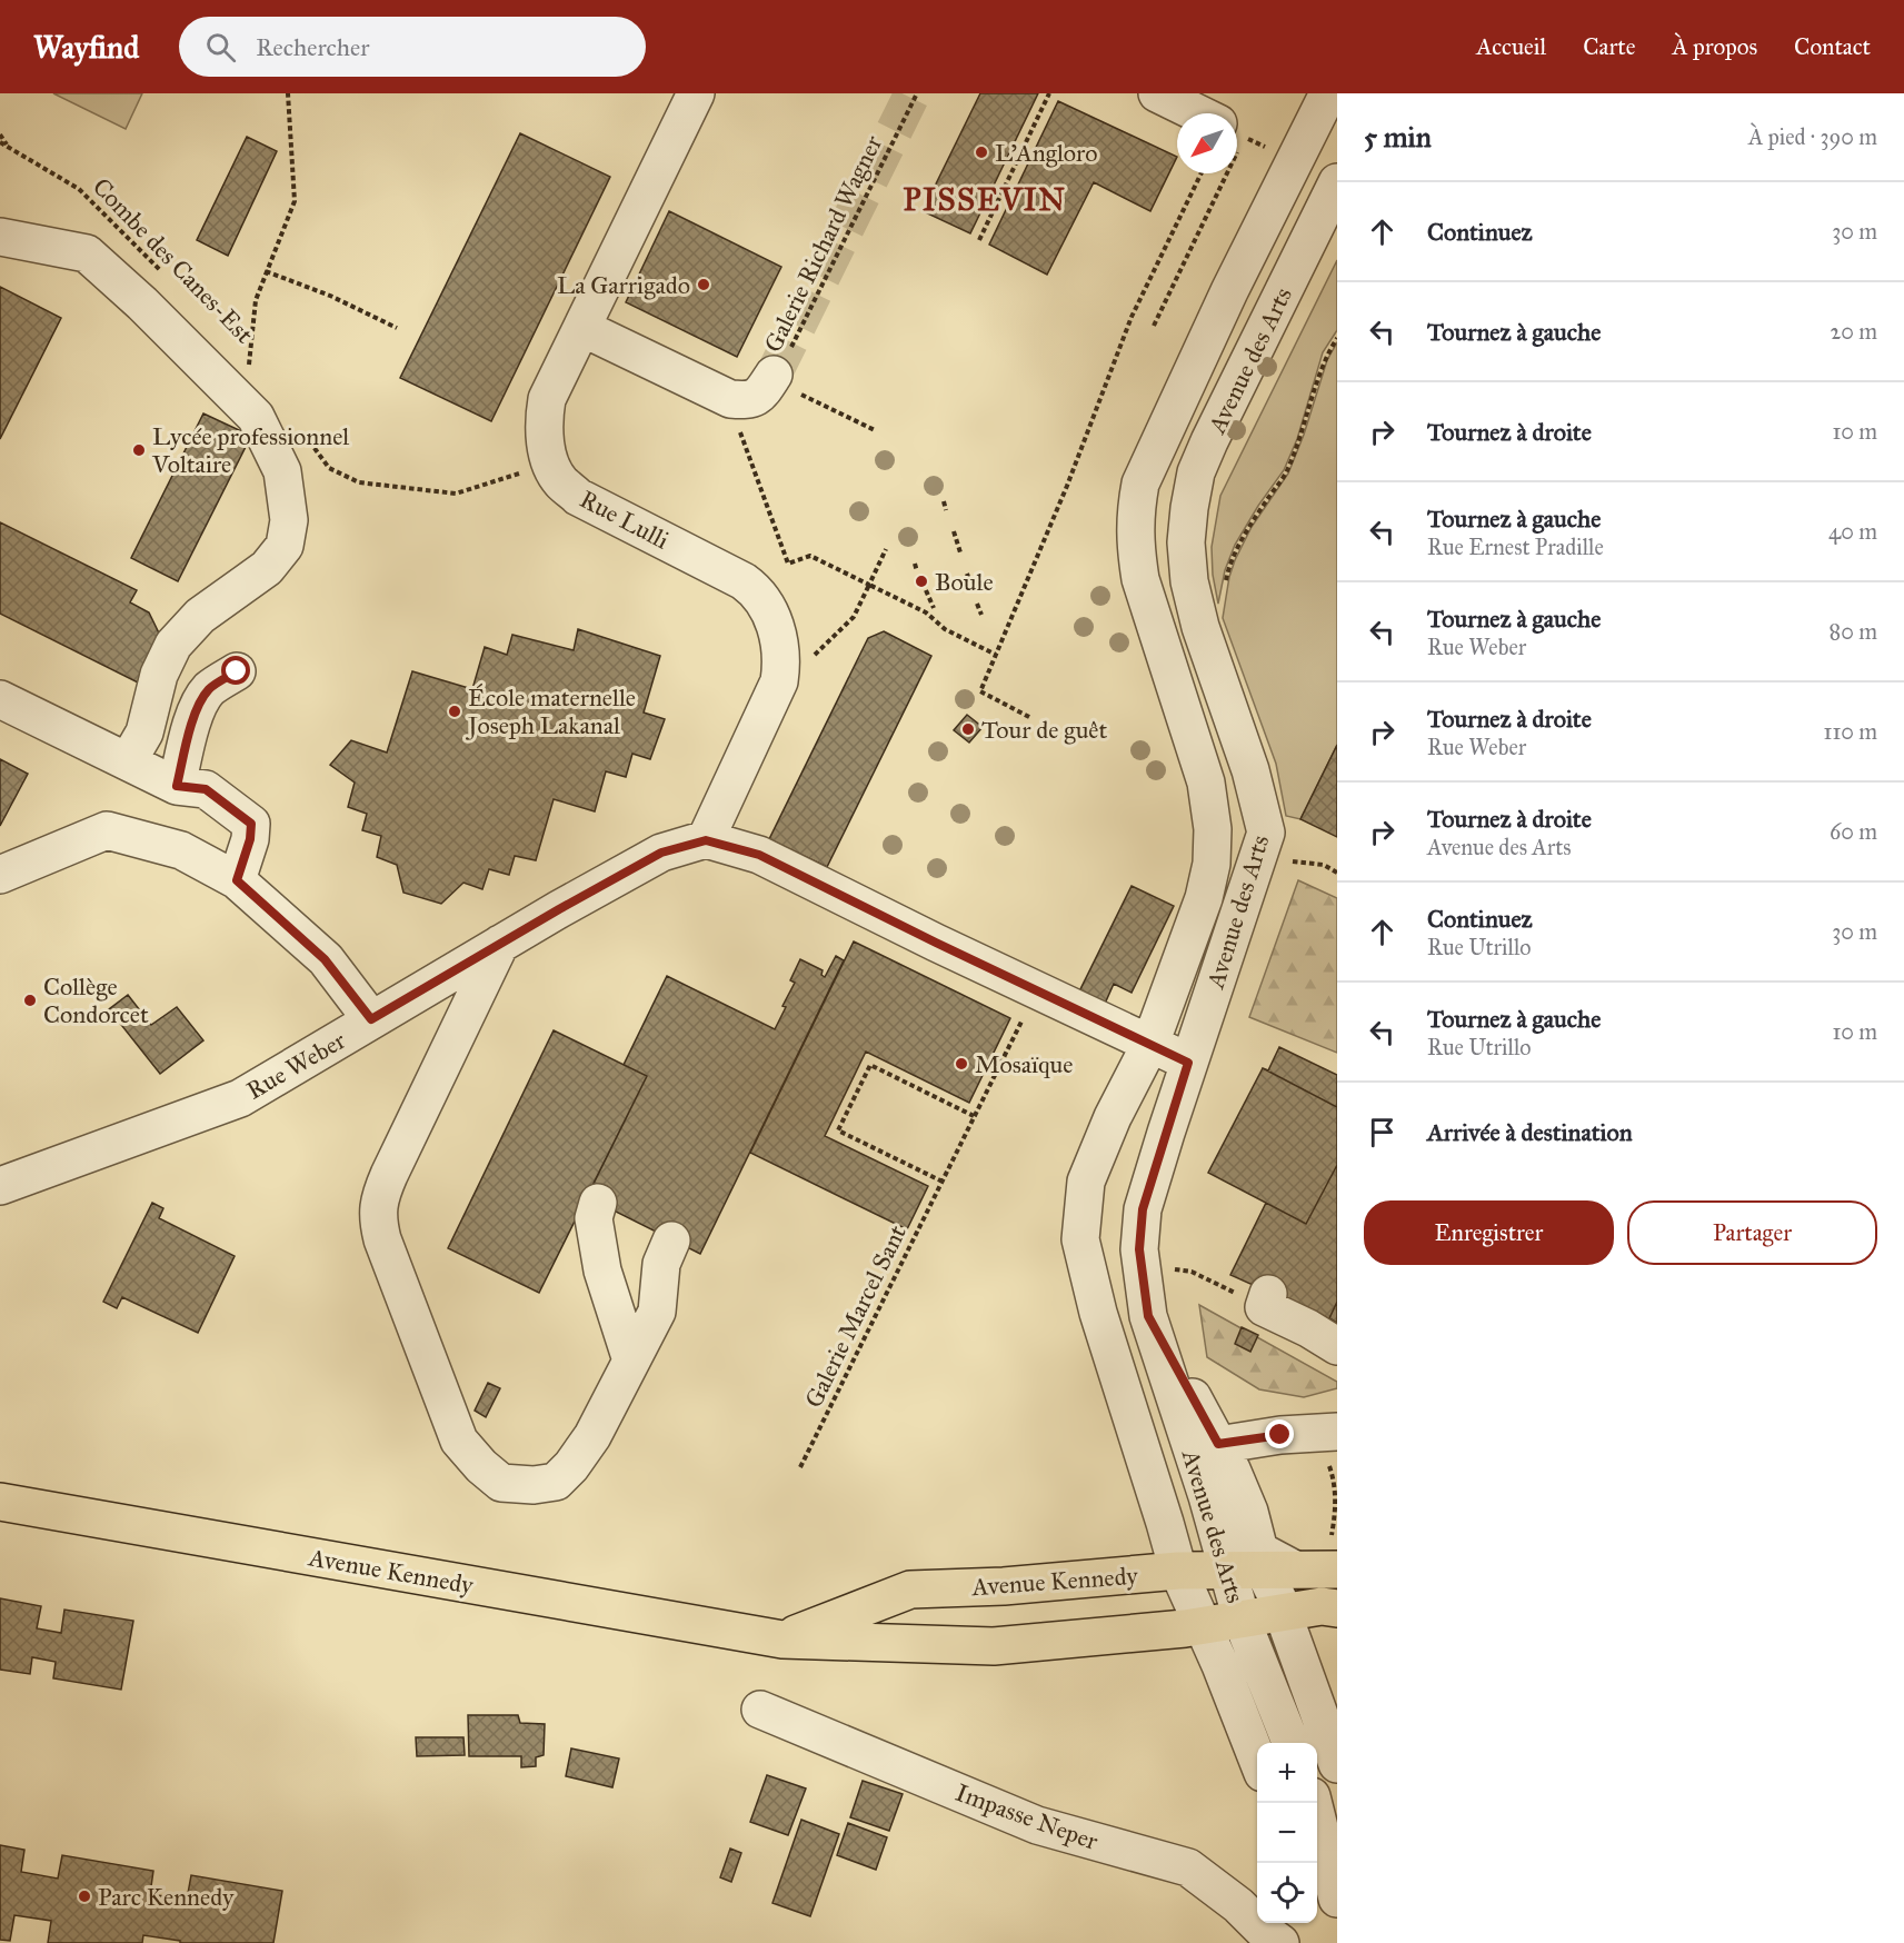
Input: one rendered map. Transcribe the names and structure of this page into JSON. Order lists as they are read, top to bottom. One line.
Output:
{"streets":{"main road":["Avenue Kennedy"],"street":["Avenue des Arts","Rue Lulli","Rue Weber","Impasse Neper"],"path":["Galerie Richard Wagner","Combe des Canes-Est","Galerie Marcel Sant"]},"crossings":[["Avenue des Arts","Avenue Kennedy"],["Rue Lulli","Rue Weber"]],"districts":["PISSEVIN"],"places":["L'Angloro","La Garrigado","Lycée professionnel Voltaire","Boule","École maternelle Joseph Lakanal","Tour de guêt","Collège Condorcet","Mosaïque","Parc Kennedy"],"north":"bottom left","page":{"header":"Wayfind","search":"Rechercher","nav":["Accueil","Carte","À propos","Contact"],"heading":["5 min","À pied · 390 m"],"list":[["Continuez","30 m"],["Tournez à gauche","20 m"],["Tournez à droite","10 m"],["Tournez à gauche","Rue Ernest Pradille","40 m"],["Tournez à gauche","Rue Weber","80 m"],["Tournez à droite","Rue Weber","110 m"],["Tournez à droite","Avenue des Arts","60 m"],["Continuez","Rue Utrillo","30 m"],["Tournez à gauche","Rue Utrillo","10 m"],"Arrivée à destination"],"buttons":["Enregistrer","Partager"],"map_buttons":["+","−"]}}
